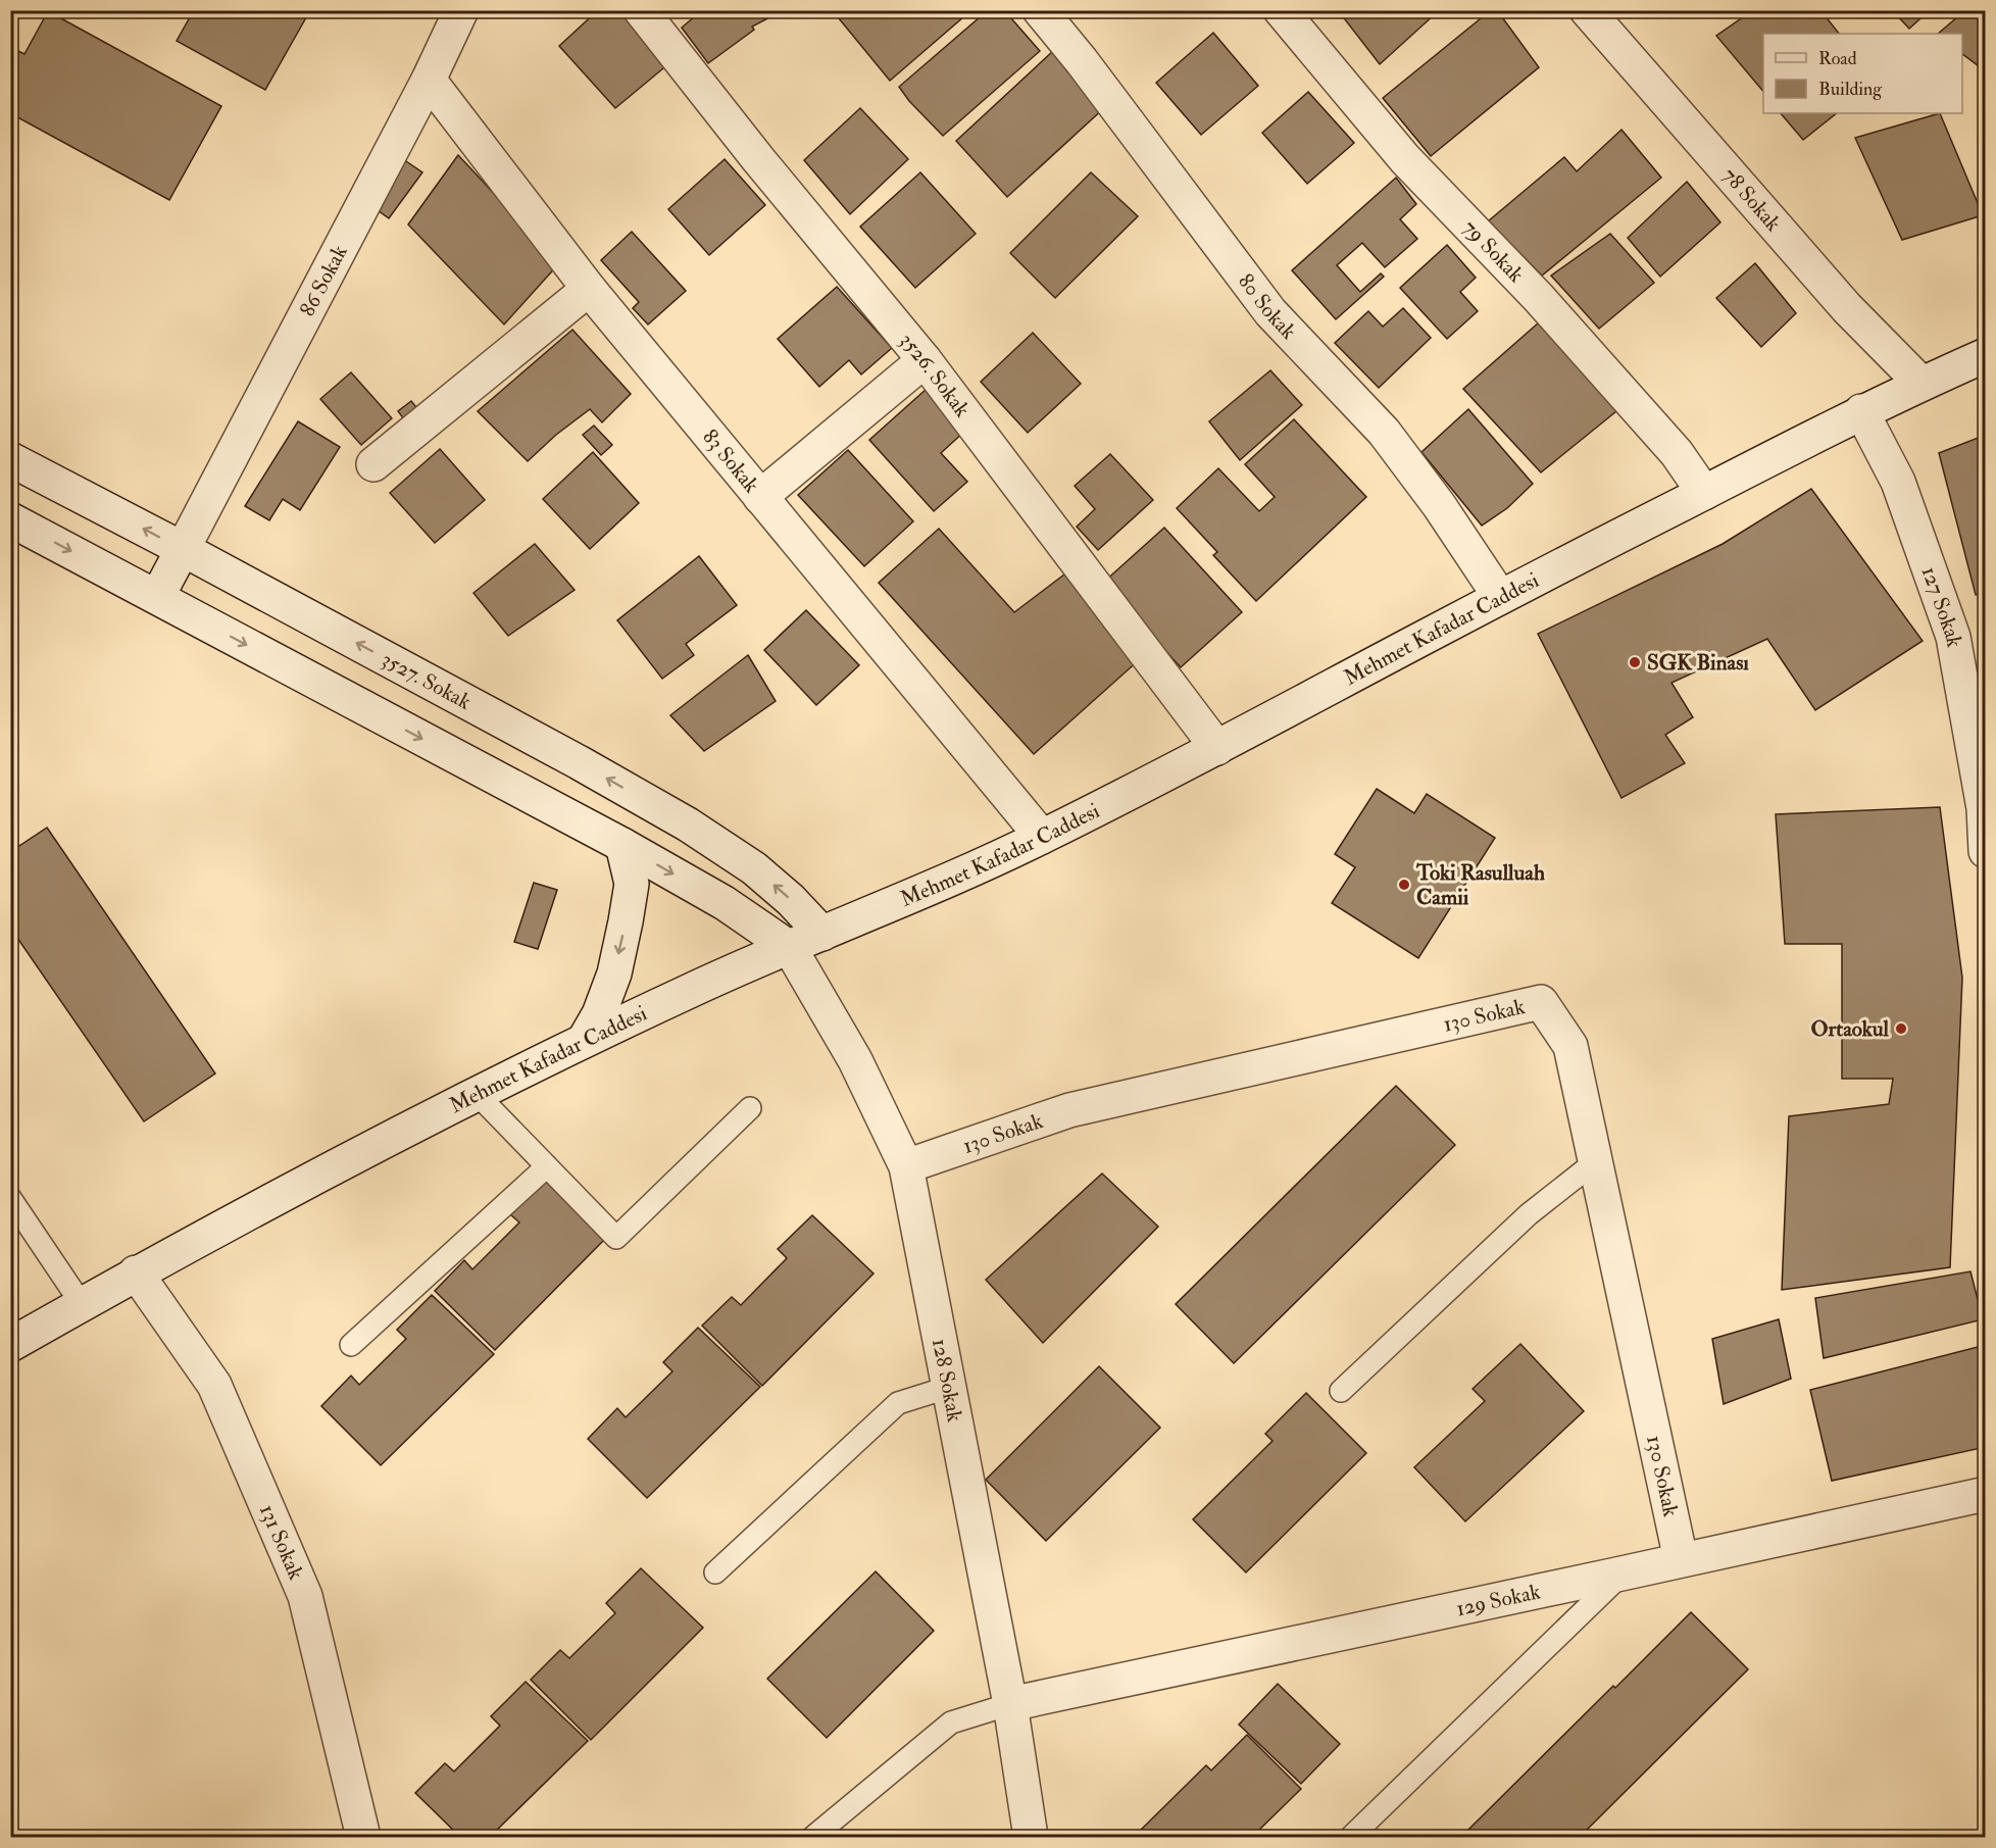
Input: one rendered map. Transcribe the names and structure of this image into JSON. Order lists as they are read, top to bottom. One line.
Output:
{"streets":{"street":["78 Sokak","79 Sokak","86 Sokak","80 Sokak","3526. Sokak","83 Sokak","127 Sokak","Mehmet Kafadar Caddesi","3527. Sokak","130 Sokak","128 Sokak","131 Sokak","129 Sokak"]},"crossings":[["78 Sokak","Mehmet Kafadar Caddesi"],["79 Sokak","Mehmet Kafadar Caddesi"],["86 Sokak","83 Sokak"],["86 Sokak","3527. Sokak"],["80 Sokak","Mehmet Kafadar Caddesi"],["3526. Sokak","Mehmet Kafadar Caddesi"],["83 Sokak","Mehmet Kafadar Caddesi"],["127 Sokak","Mehmet Kafadar Caddesi"],["Mehmet Kafadar Caddesi","3527. Sokak"],["Mehmet Kafadar Caddesi","128 Sokak"],["Mehmet Kafadar Caddesi","131 Sokak"],["130 Sokak","128 Sokak"],["130 Sokak","129 Sokak"],["128 Sokak","129 Sokak"]],"places":["SGK Binası","Toki Rasulluah Camii","Ortaokul"],"legend":["Road","Building"]}
